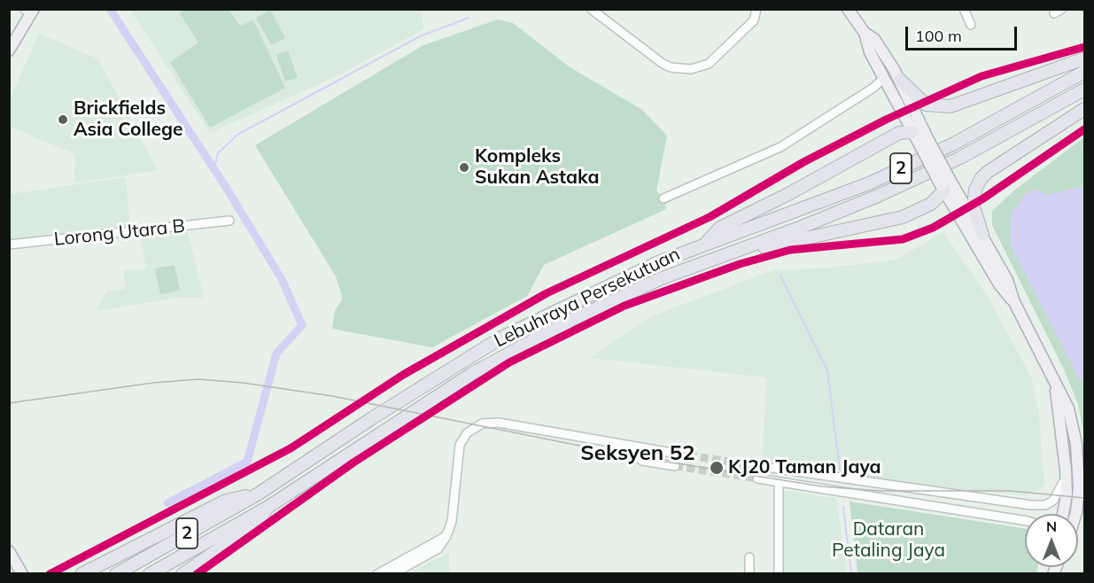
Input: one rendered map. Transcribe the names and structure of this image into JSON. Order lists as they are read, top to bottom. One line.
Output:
{"streets":{"highway":["2","Lebuhraya Persekutuan"],"street":["Lorong Utara B"]},"districts":["Seksyen 52"],"parks":["Dataran Petaling Jaya"],"places":["Brickfields Asia College","Kompleks Sukan Astaka","KJ20 Taman Jaya"],"scale_bar":"100 m","north":"top"}
